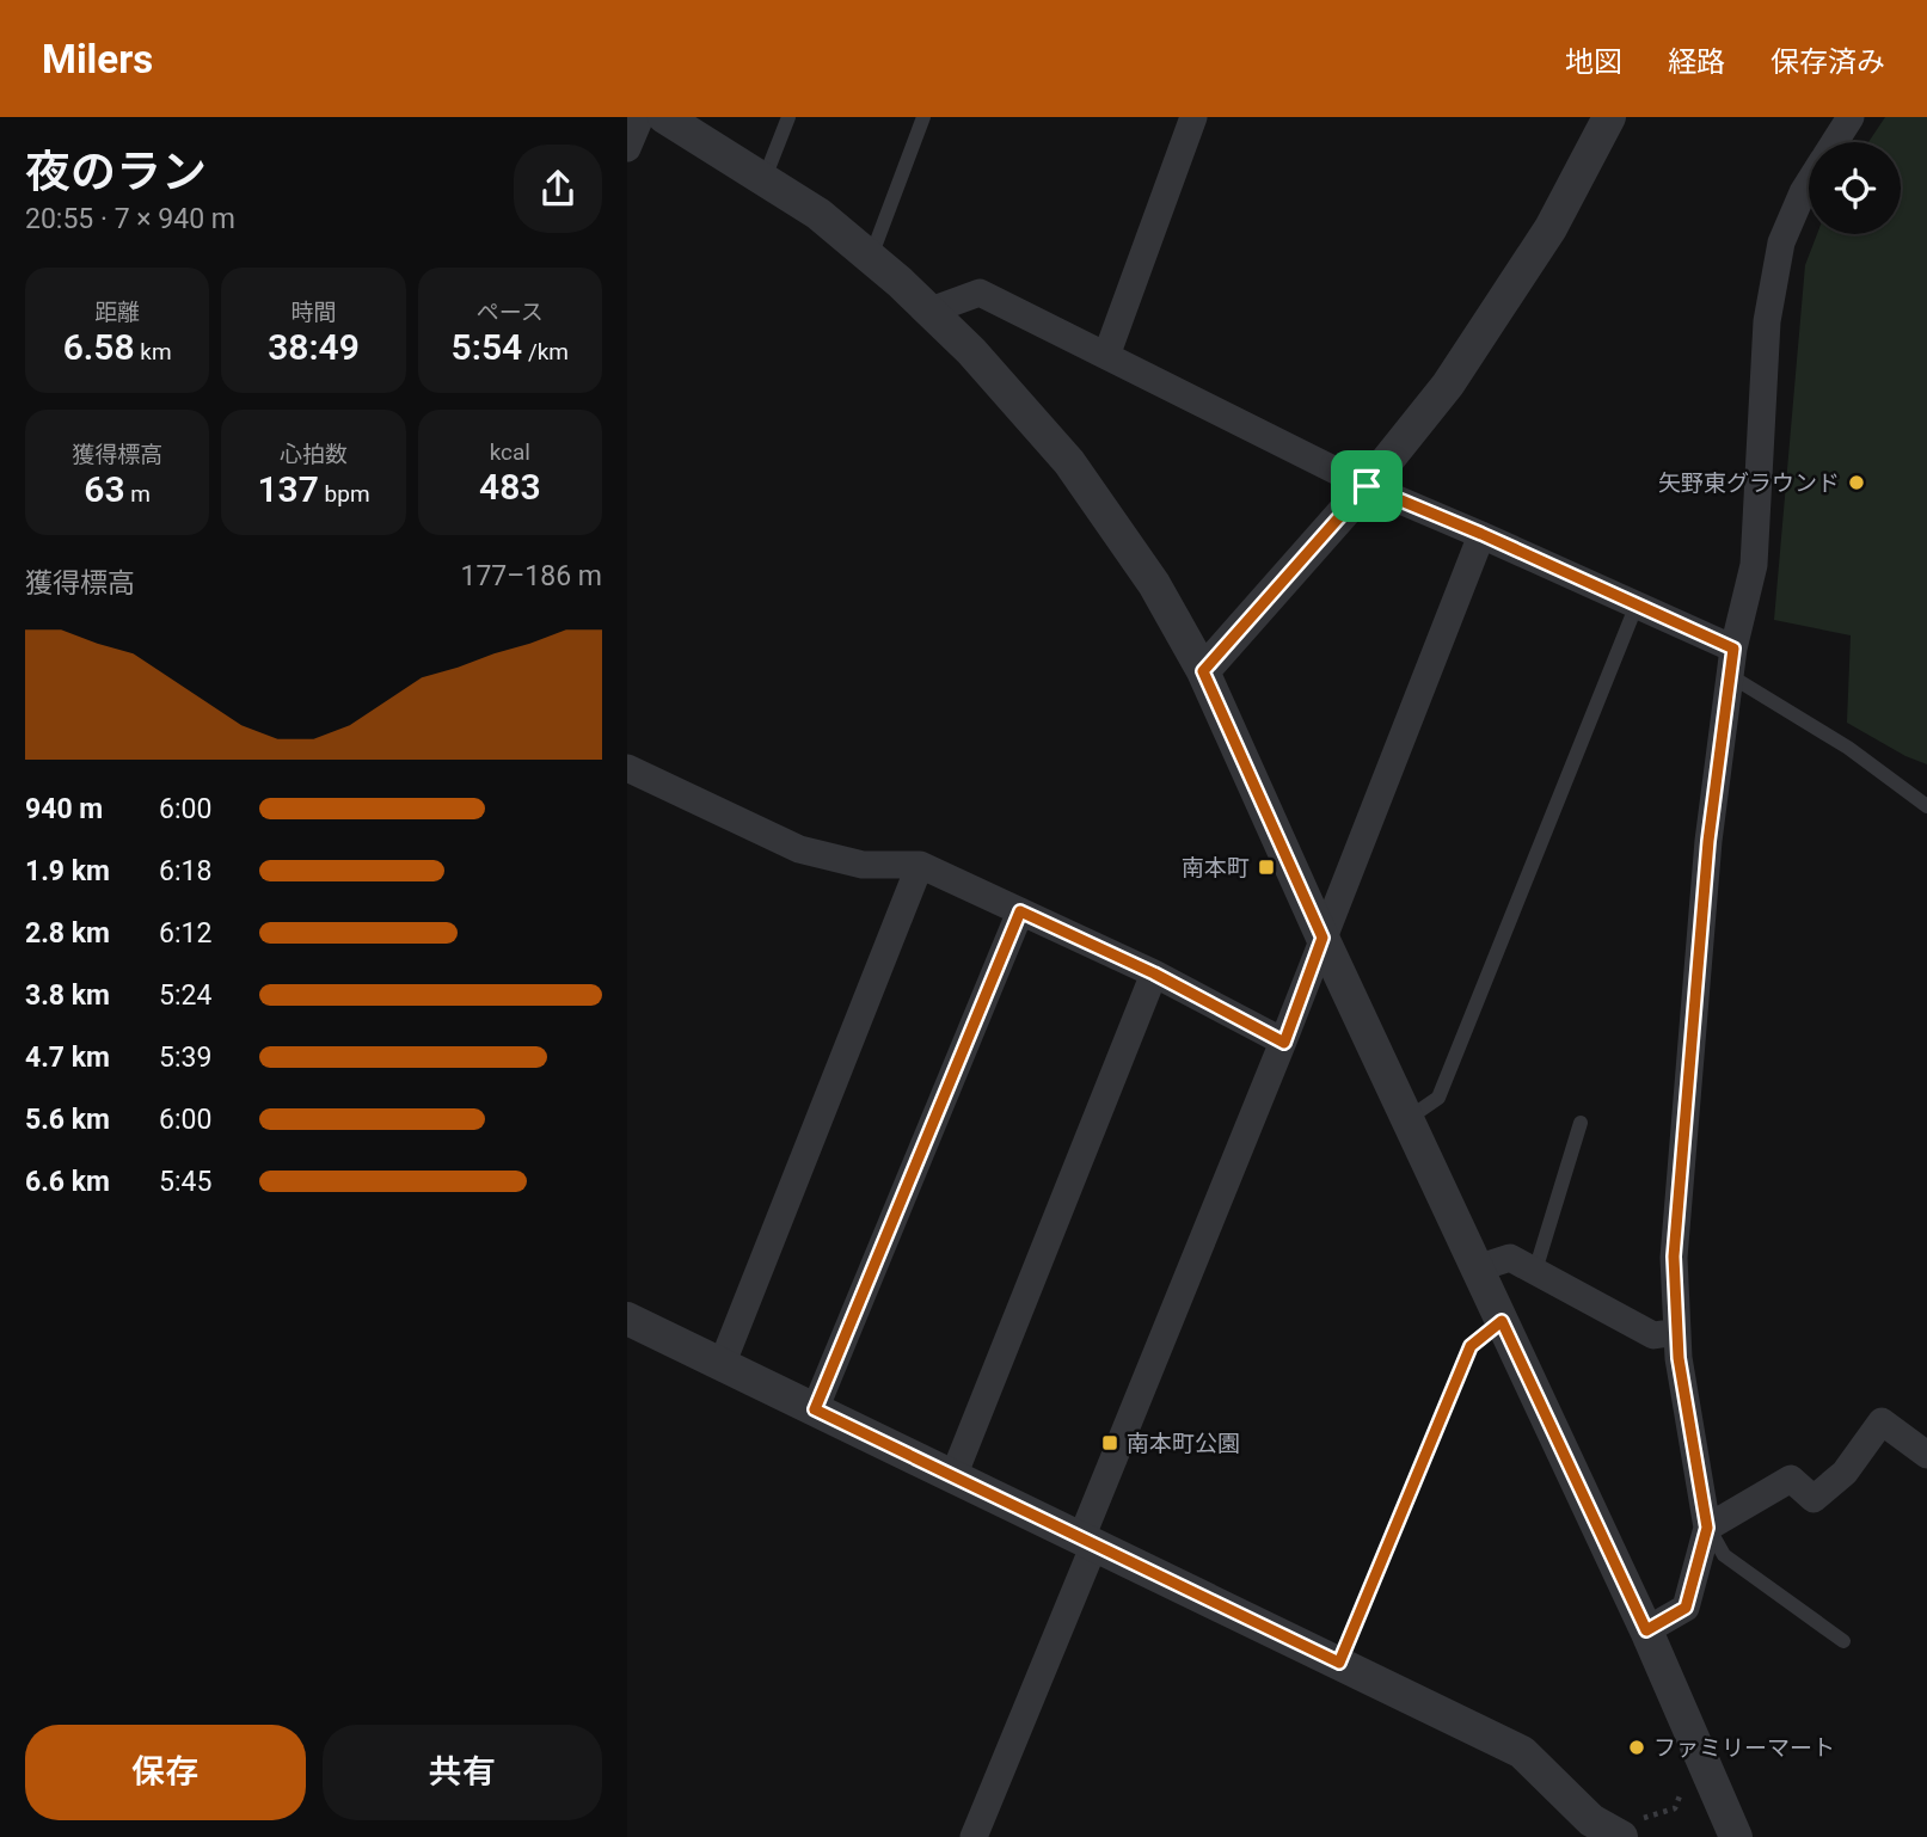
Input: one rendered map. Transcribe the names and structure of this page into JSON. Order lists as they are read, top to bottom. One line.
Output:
{"places":{"other":["矢野東グラウンド","ファミリーマート"],"transit":["南本町","南本町公園"]},"page":{"header":"Milers","nav":["地図","経路","保存済み"],"heading":["夜のラン","20:55 · 7 × 940 m"],"stats":[["距離","6.58 km"],["時間","38:49"],["ペース","5:54 /km"],["獲得標高","63 m"],["心拍数","137 bpm"],["kcal","483"]],"chart":["獲得標高","177–186 m"],"list":[{"name":"940 m","note":"6:00"},{"name":"1.9 km","note":"6:18"},{"name":"2.8 km","note":"6:12"},{"name":"3.8 km","note":"5:24"},{"name":"4.7 km","note":"5:39"},{"name":"5.6 km","note":"6:00"},{"name":"6.6 km","note":"5:45"}],"buttons":["保存","共有"]}}
